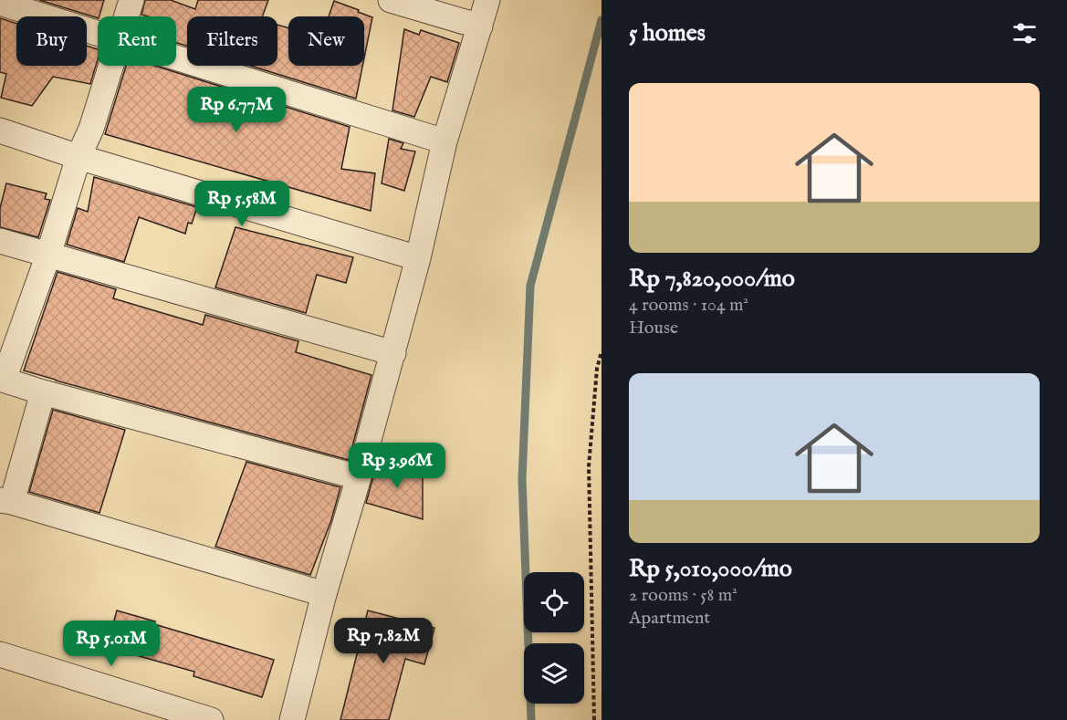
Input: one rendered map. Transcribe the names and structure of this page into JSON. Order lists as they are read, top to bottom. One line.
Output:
{"page":{"heading":"5 homes","chip":["Buy","Rent","Filters","New"],"list":[{"name":"Rp 7,820,000/mo","note":"4 rooms · 104 m² · House"},{"name":"Rp 5,010,000/mo","note":"2 rooms · 58 m² · Apartment"}],"price":["Rp 6.77M","Rp 5.58M","Rp 3.96M","Rp 7.82M","Rp 5.01M"]}}
